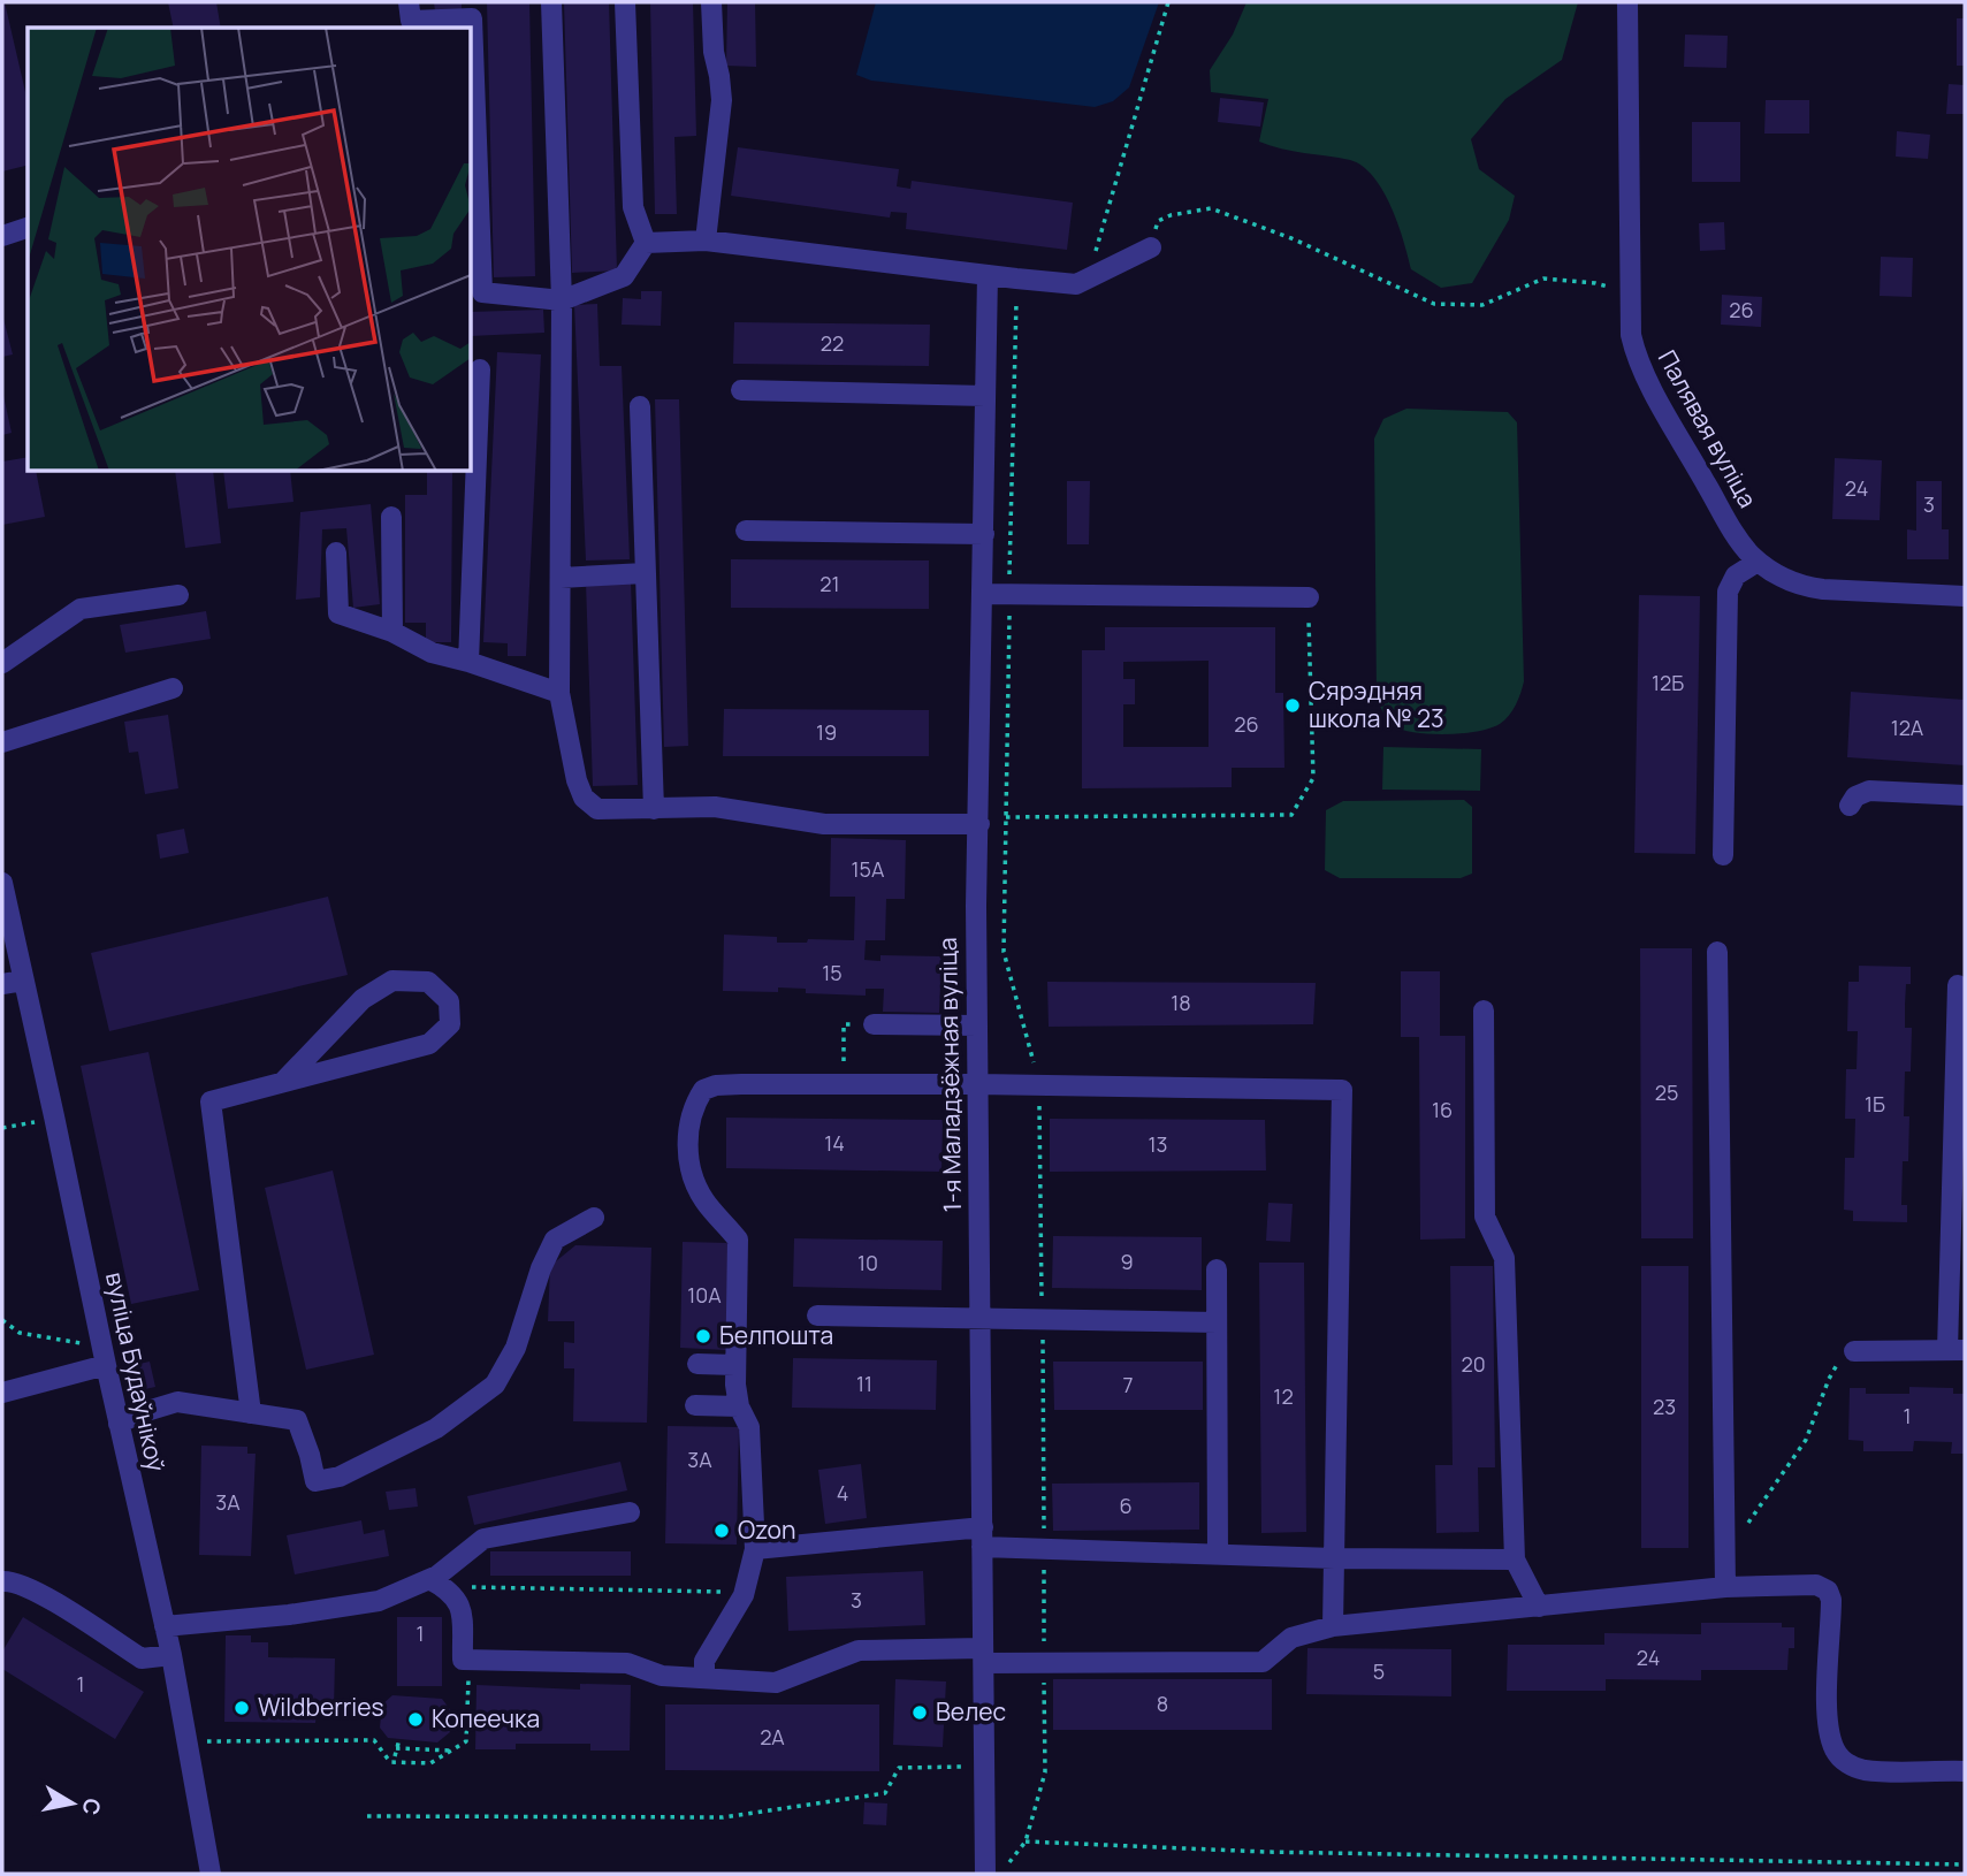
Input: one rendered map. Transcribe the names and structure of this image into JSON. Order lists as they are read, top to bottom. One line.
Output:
{"streets":{"street":["Палявая вуліца","1-я Маладзёжная вуліца","вуліца Будаўнікоў"]},"places":["Сярэдняя школа № 23","Белпошта","Ozon","Wildberries","Велес","Копеечка"],"house_numbers":["26","22","24","3","21","12Б","26","12А","19","15А","15","18","25","1Б","16","14","13","9","10","10А","20","11","7","12","23","1","3А","4","3А","6","3","1","24","5","1","8","2А"],"north":"right"}
